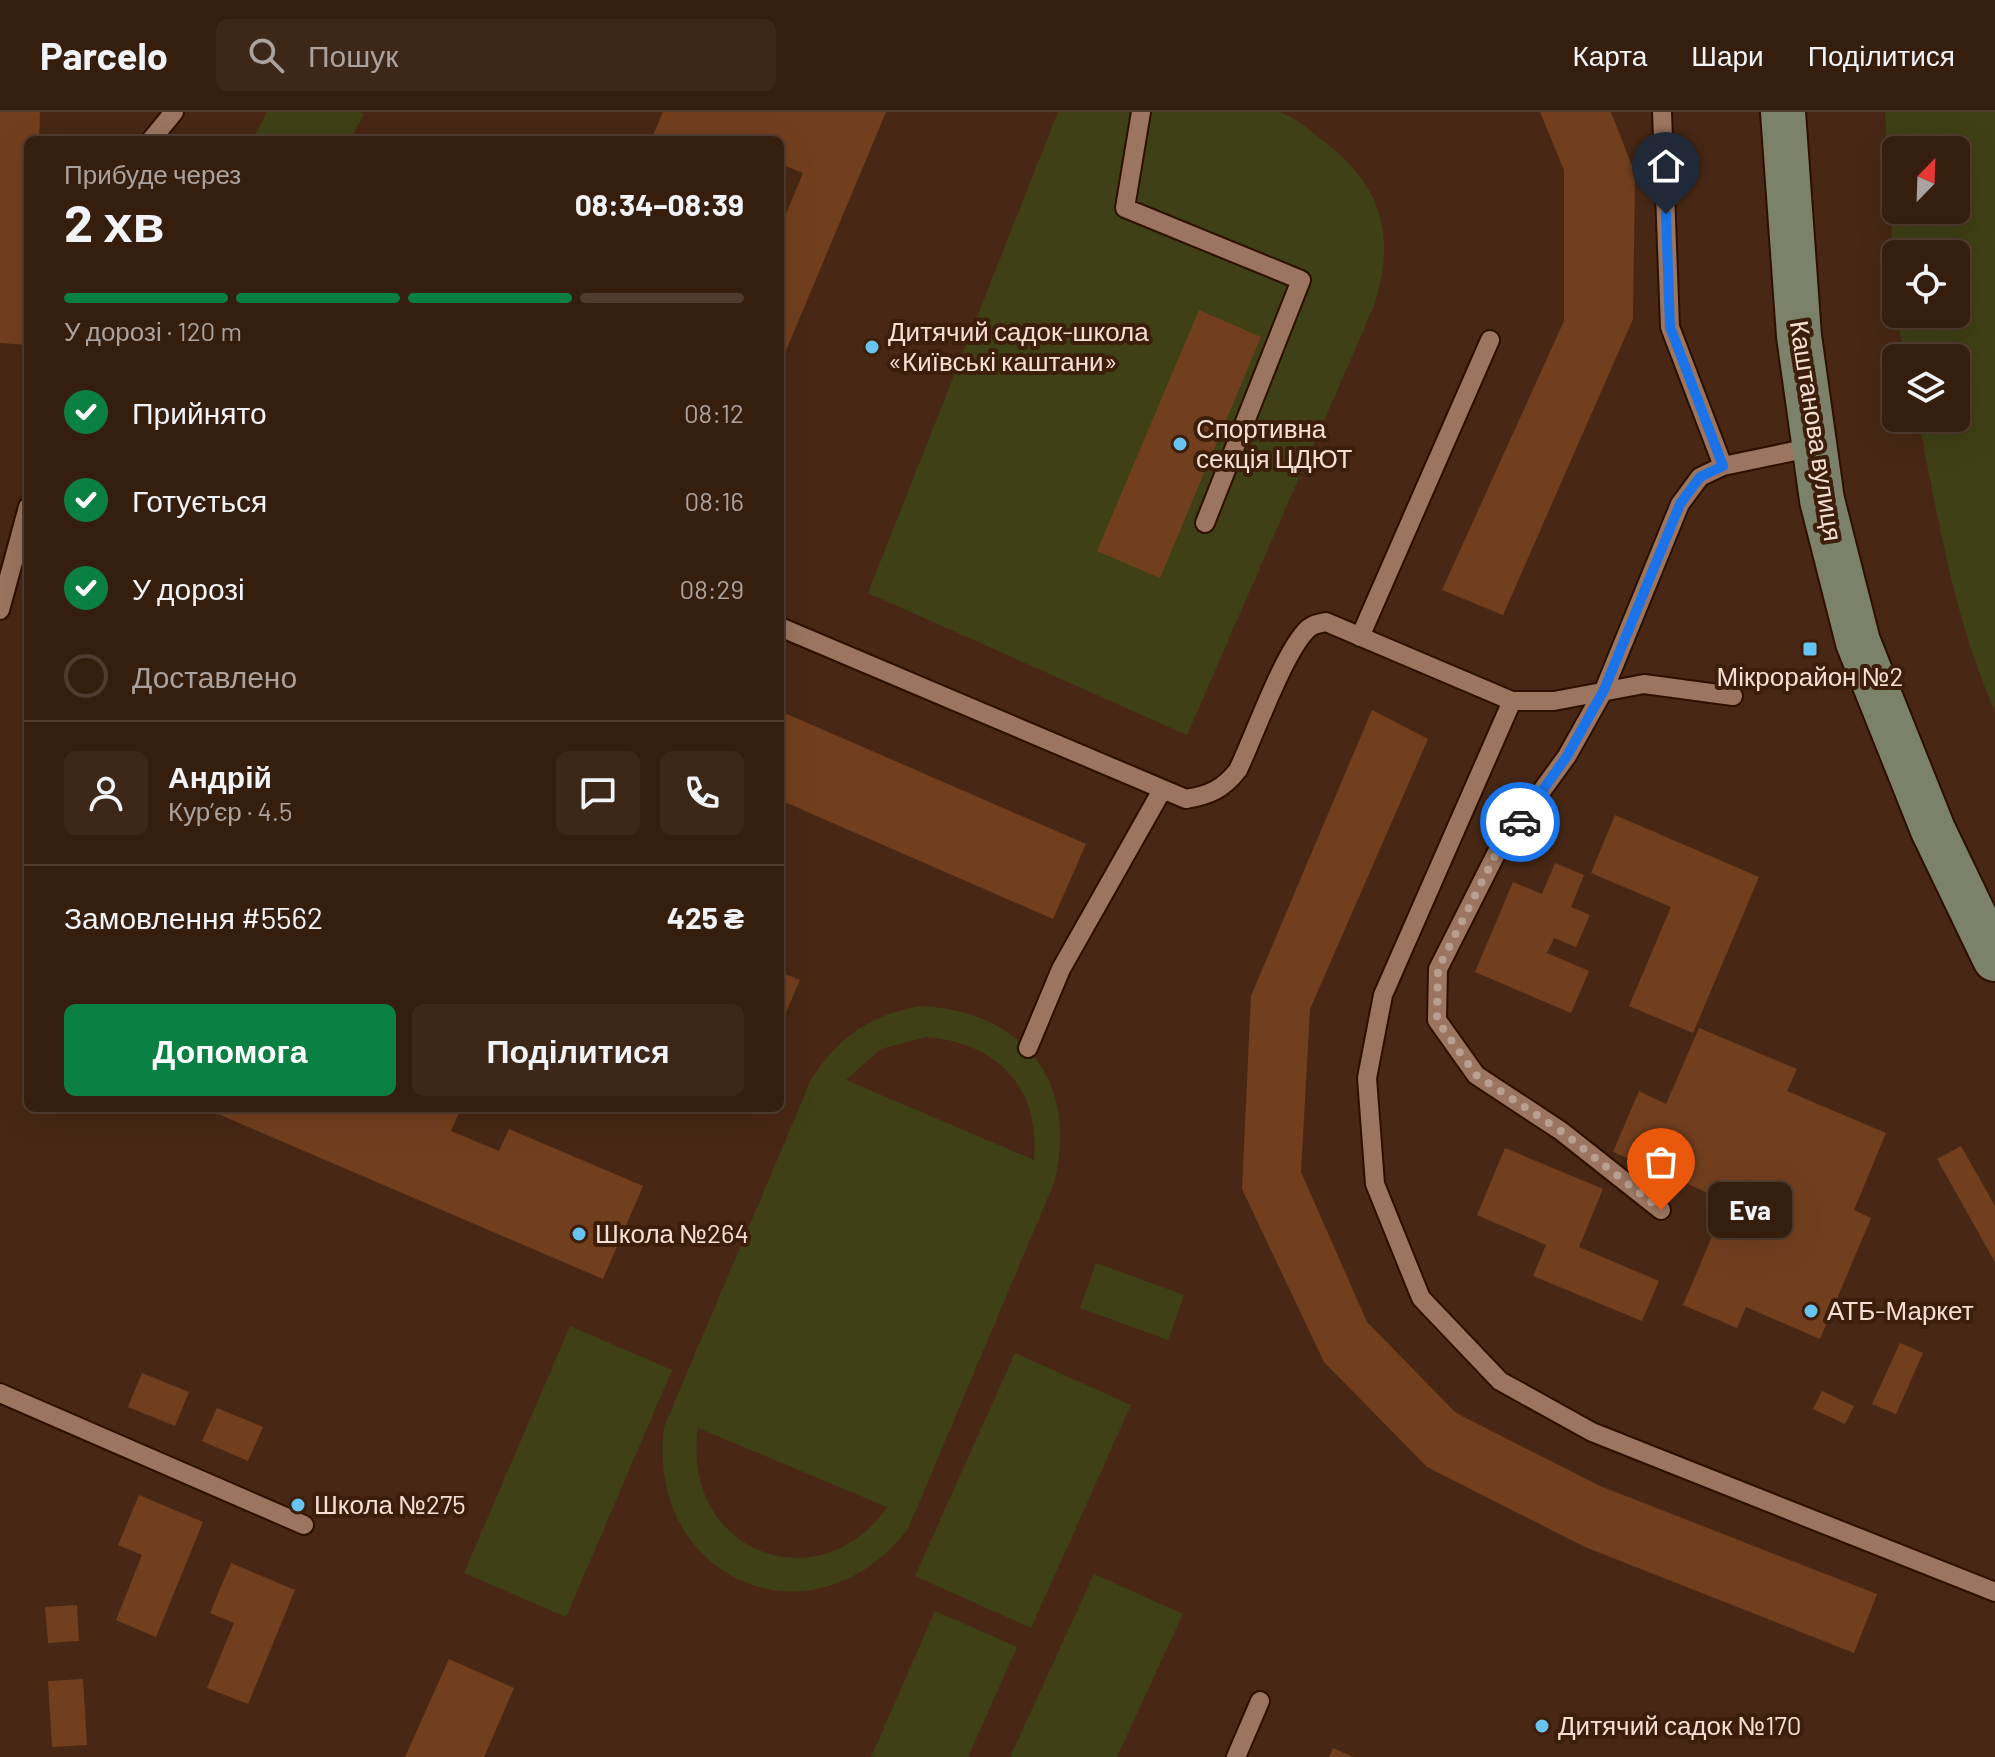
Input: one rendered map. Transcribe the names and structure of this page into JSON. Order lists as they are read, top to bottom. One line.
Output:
{"streets":{"street":["Каштанова вулиця"]},"places":{"other":["Дитячий садок-школа «Київські каштани»","Спортивна секція ЦДЮТ","Eva","Школа №264","АТБ-Маркет","Школа №275","Дитячий садок №170"],"transit":["Мікрорайон №2"]},"north":"top right","page":{"header":"Parcelo","search":"Пошук","nav":["Карта","Шари","Поділитися"],"heading":["2 хв","Прибуде через","08:34–08:39"],"panel":["Андрій","Кур’єр · 4.5","Замовлення #5562","425 ₴"],"bar":"У дорозі · 120 m","list":[["Прийнято","08:12"],["Готується","08:16"],["У дорозі","08:29"],"Доставлено"],"buttons":["Допомога","Поділитися"],"bubble":"Eva"}}
